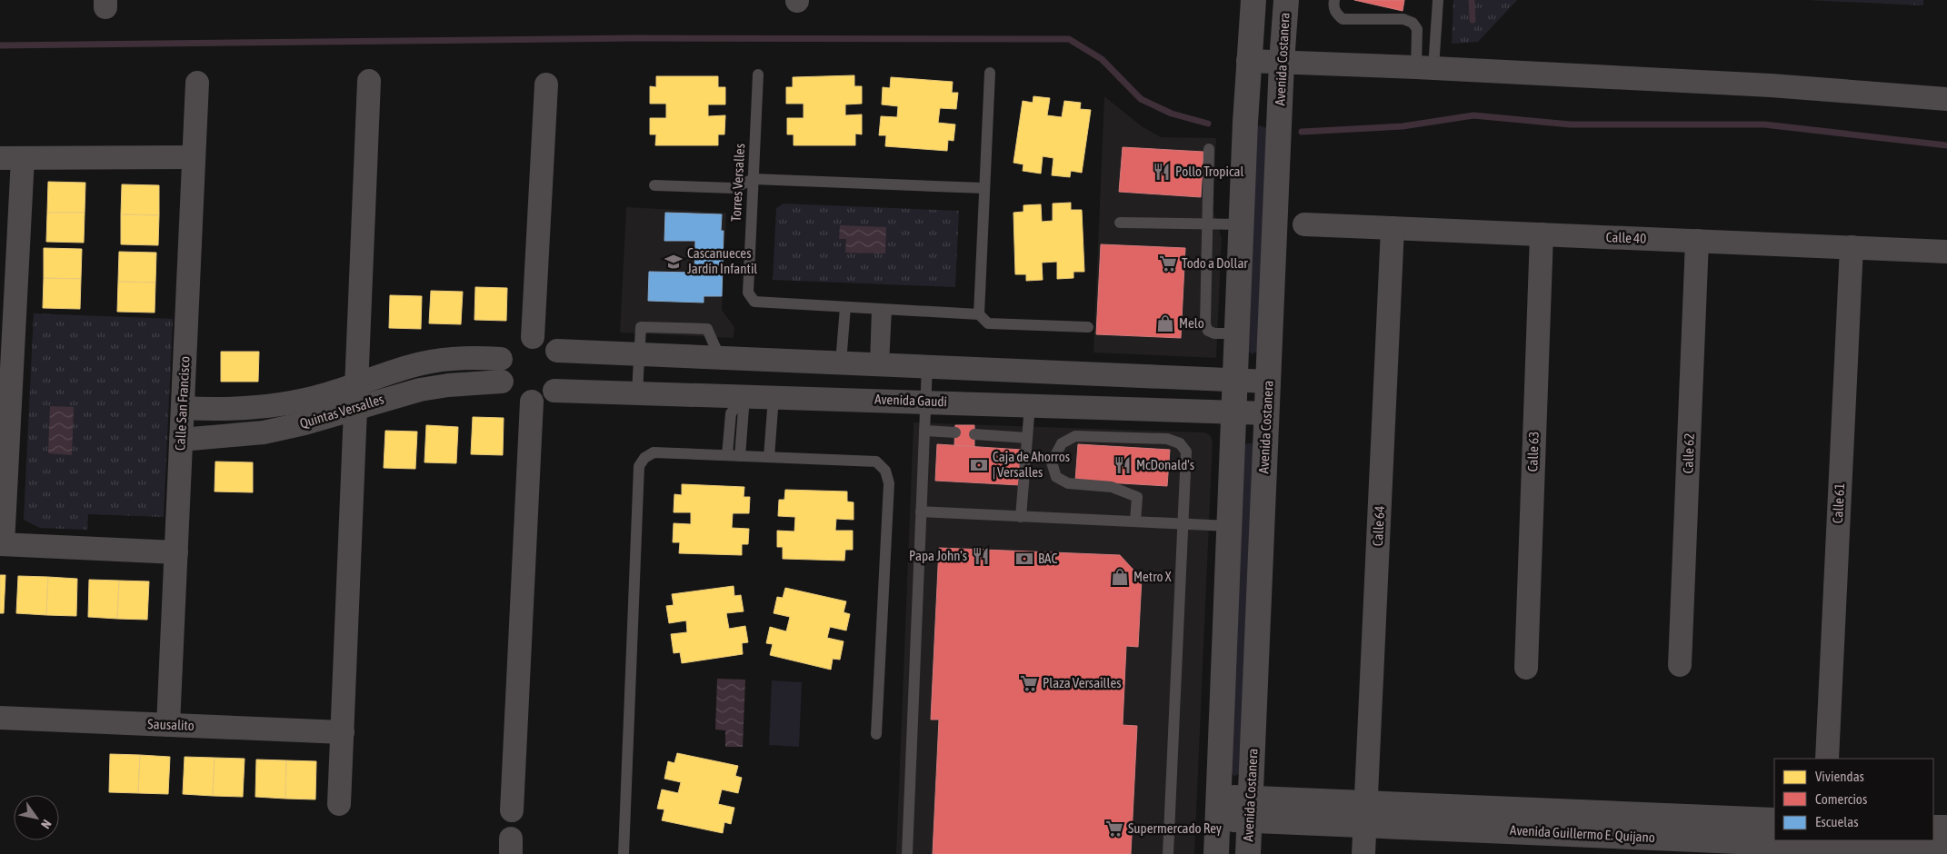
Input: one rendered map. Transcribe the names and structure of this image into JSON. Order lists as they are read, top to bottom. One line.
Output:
{"streets":{"street":["Avenida Costanera","Calle 40","Avenida Gaudi","Calle San Francisco","Quintas Versalles","Calle 63","Calle 62","Calle 61","Calle 64","Sausalito","Avenida Guillermo E. Quijano"],"lane":["Torres Versalles"]},"crossings":[["Avenida Costanera","Avenida Gaudi"],["Avenida Costanera","Avenida Guillermo E. Quijano"],["Calle 40","Calle 63"],["Calle 40","Calle 62"],["Calle 40","Calle 61"],["Calle 40","Calle 64"],["Avenida Gaudi","Quintas Versalles"],["Calle San Francisco","Quintas Versalles"],["Calle San Francisco","Sausalito"],["Calle 64","Avenida Guillermo E. Quijano"]],"places":{"restaurant":["Pollo Tropical","McDonald's","Papa John's"],"school or university":["Cascanueces Jardín Infantil"],"supermarket":["Todo a Dollar","Plaza Versailles","Supermercado Rey"],"shop":["Melo","Metro X"],"bank":["Caja de Ahorros | Versalles","BAC"]},"legend":["Viviendas","Comercios","Escuelas"],"north":"bottom right"}
